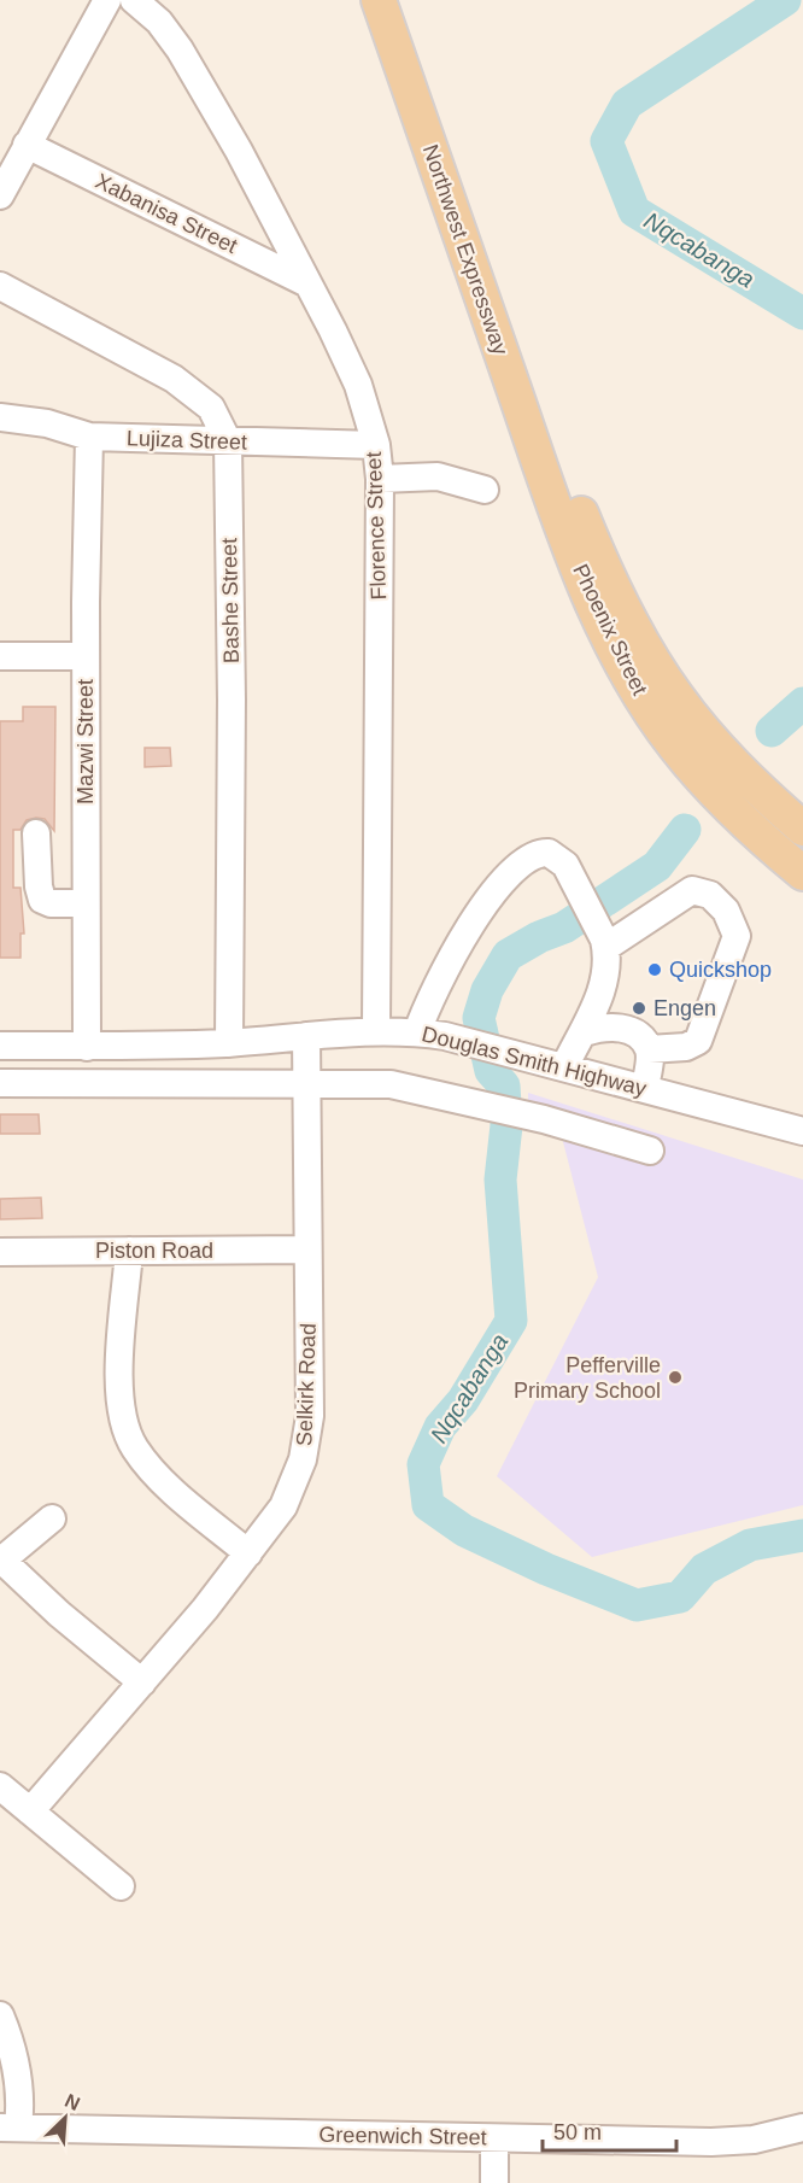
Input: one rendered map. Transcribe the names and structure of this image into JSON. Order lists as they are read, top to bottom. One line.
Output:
{"streets":{"main road":["Northwest Expressway","Phoenix Street"],"street":["Xabanisa Street","Lujiza Street","Florence Street","Bashe Street","Mazwi Street","Douglas Smith Highway","Piston Road","Selkirk Road","Greenwich Street"]},"crossings":[["Xabanisa Street","Florence Street"],["Northwest Expressway","Phoenix Street"],["Lujiza Street","Florence Street"],["Lujiza Street","Bashe Street"],["Lujiza Street","Mazwi Street"],["Florence Street","Douglas Smith Highway"],["Bashe Street","Douglas Smith Highway"],["Mazwi Street","Douglas Smith Highway"],["Douglas Smith Highway","Selkirk Road"],["Piston Road","Selkirk Road"]],"water":["Nqcabanga"],"places":["Quickshop","Engen","Pefferville Primary School"],"scale_bar":"50 m","north":"top right"}
